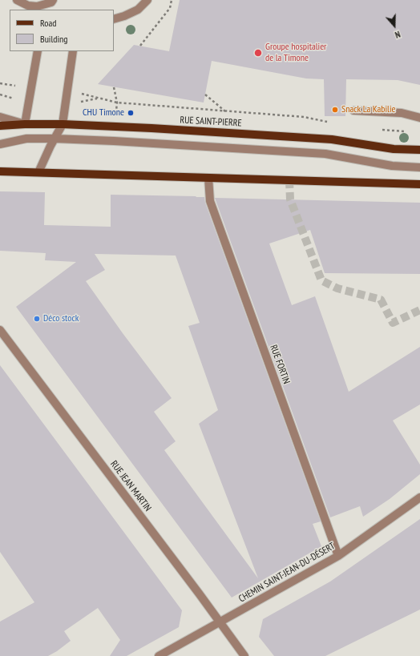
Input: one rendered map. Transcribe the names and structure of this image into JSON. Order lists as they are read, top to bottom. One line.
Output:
{"streets":{"main road":["RUE SAINT-PIERRE"],"street":["RUE FORTIN","RUE JEAN MARTIN","CHEMIN SAINT-JEAN-DU-DÉSERT"]},"crossings":[["RUE FORTIN","CHEMIN SAINT-JEAN-DU-DÉSERT"],["RUE JEAN MARTIN","CHEMIN SAINT-JEAN-DU-DÉSERT"]],"places":["Groupe hospitalier de la Timone","Snack La Kabilie","CHU Timone","Déco stock"],"legend":["Road","Building"],"north":"bottom"}
